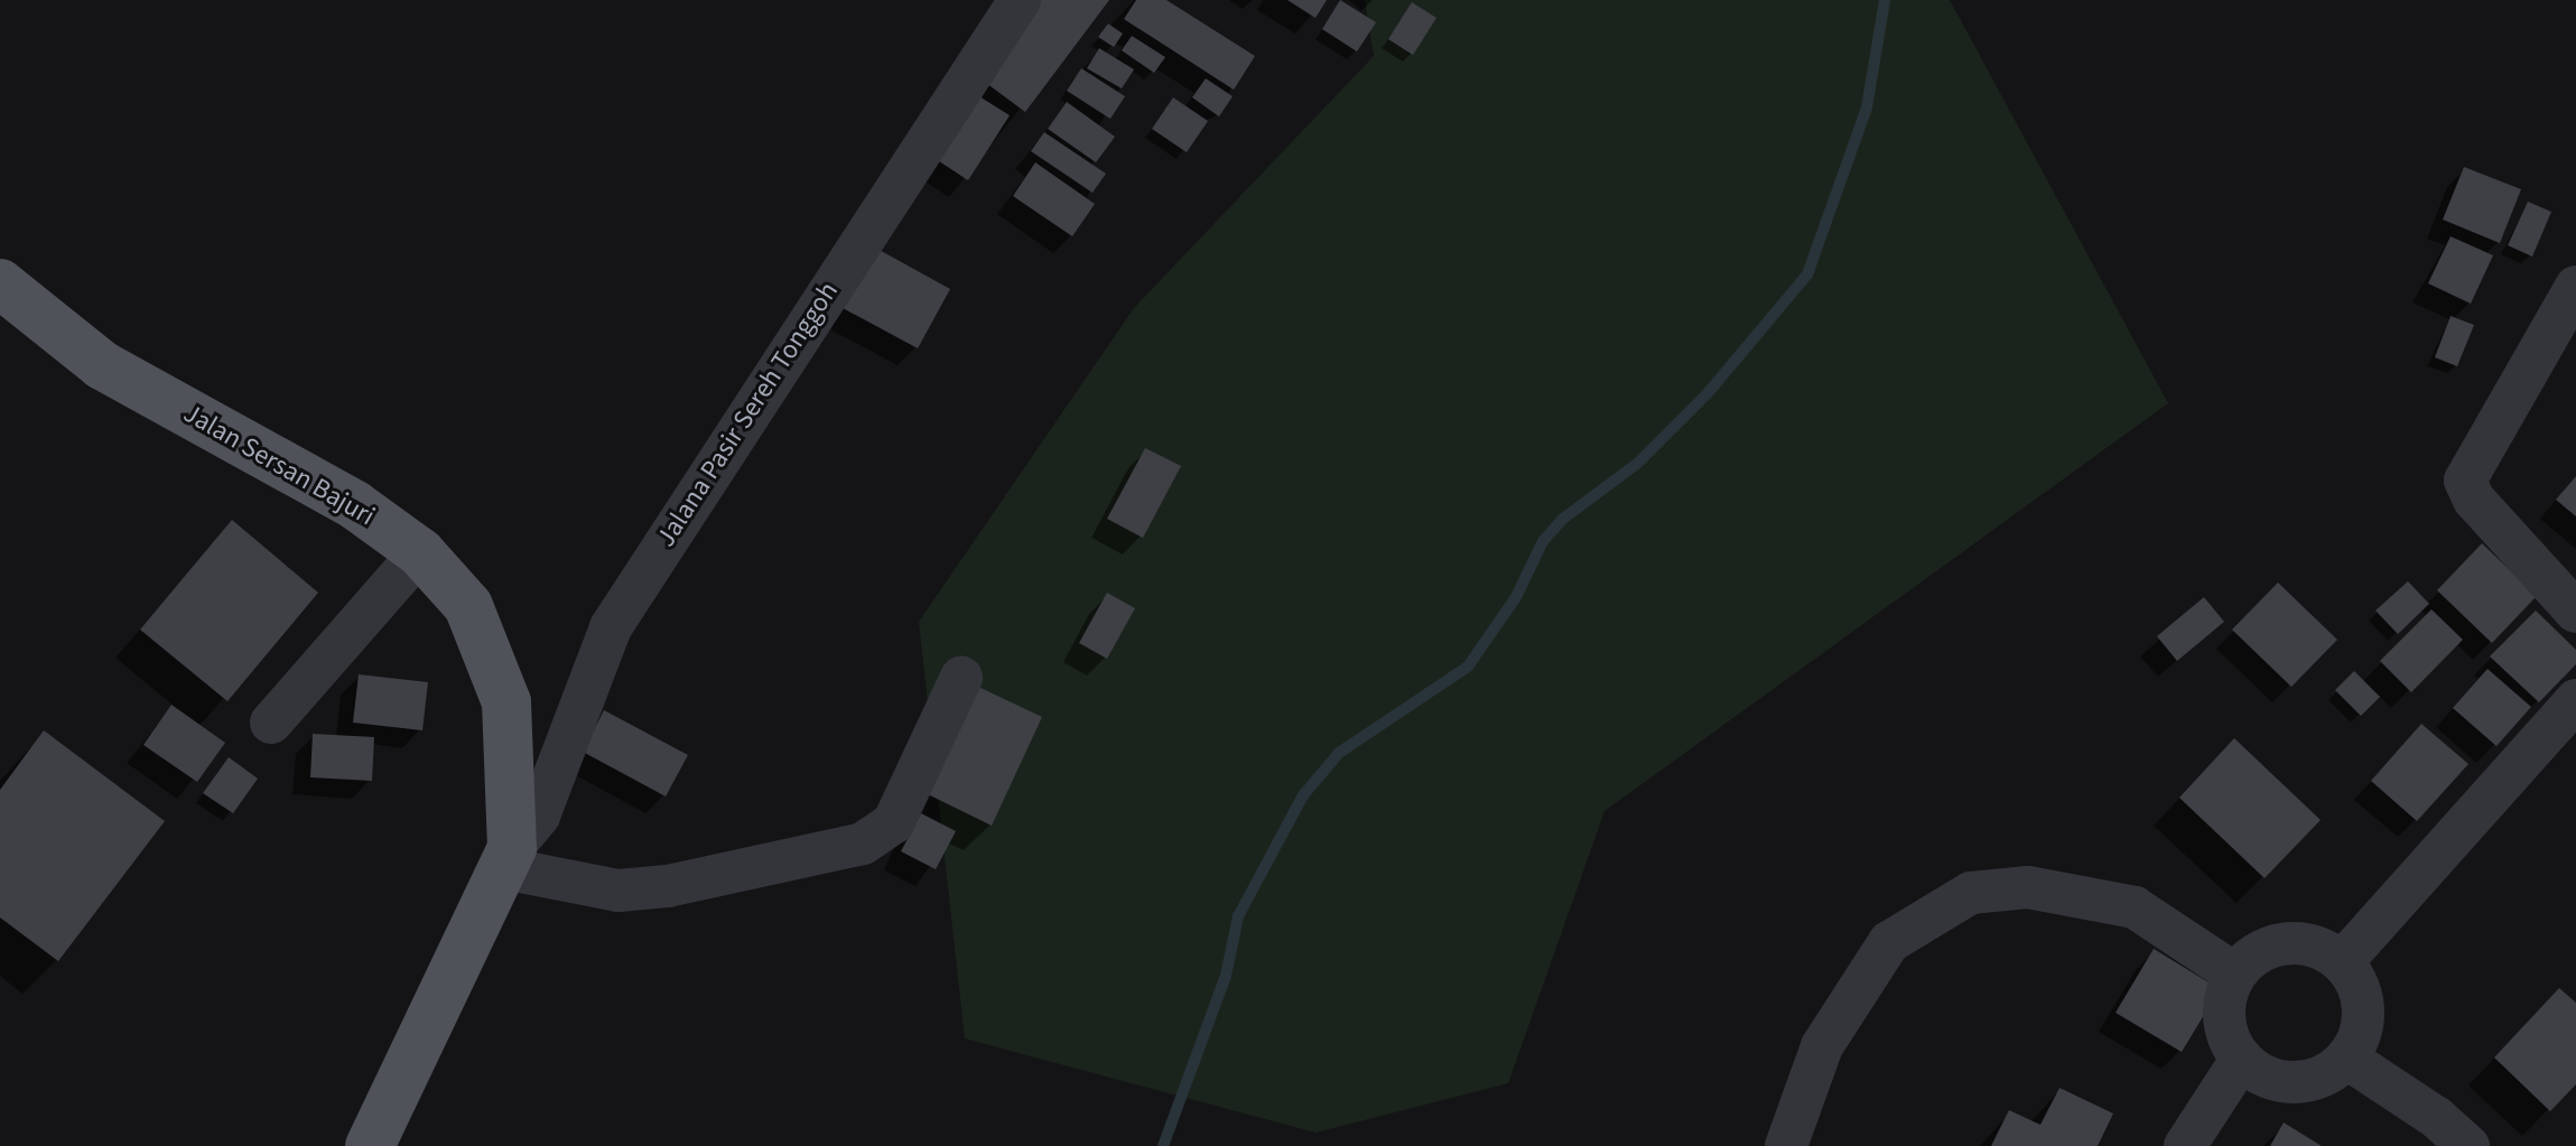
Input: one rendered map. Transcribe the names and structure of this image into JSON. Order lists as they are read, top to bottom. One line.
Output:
{"streets":{"main road":["Jalan Sersan Bajuri"],"street":["Jalana Pasir Sereh Tonggoh"]},"crossings":[["Jalana Pasir Sereh Tonggoh","Jalan Sersan Bajuri"]]}
